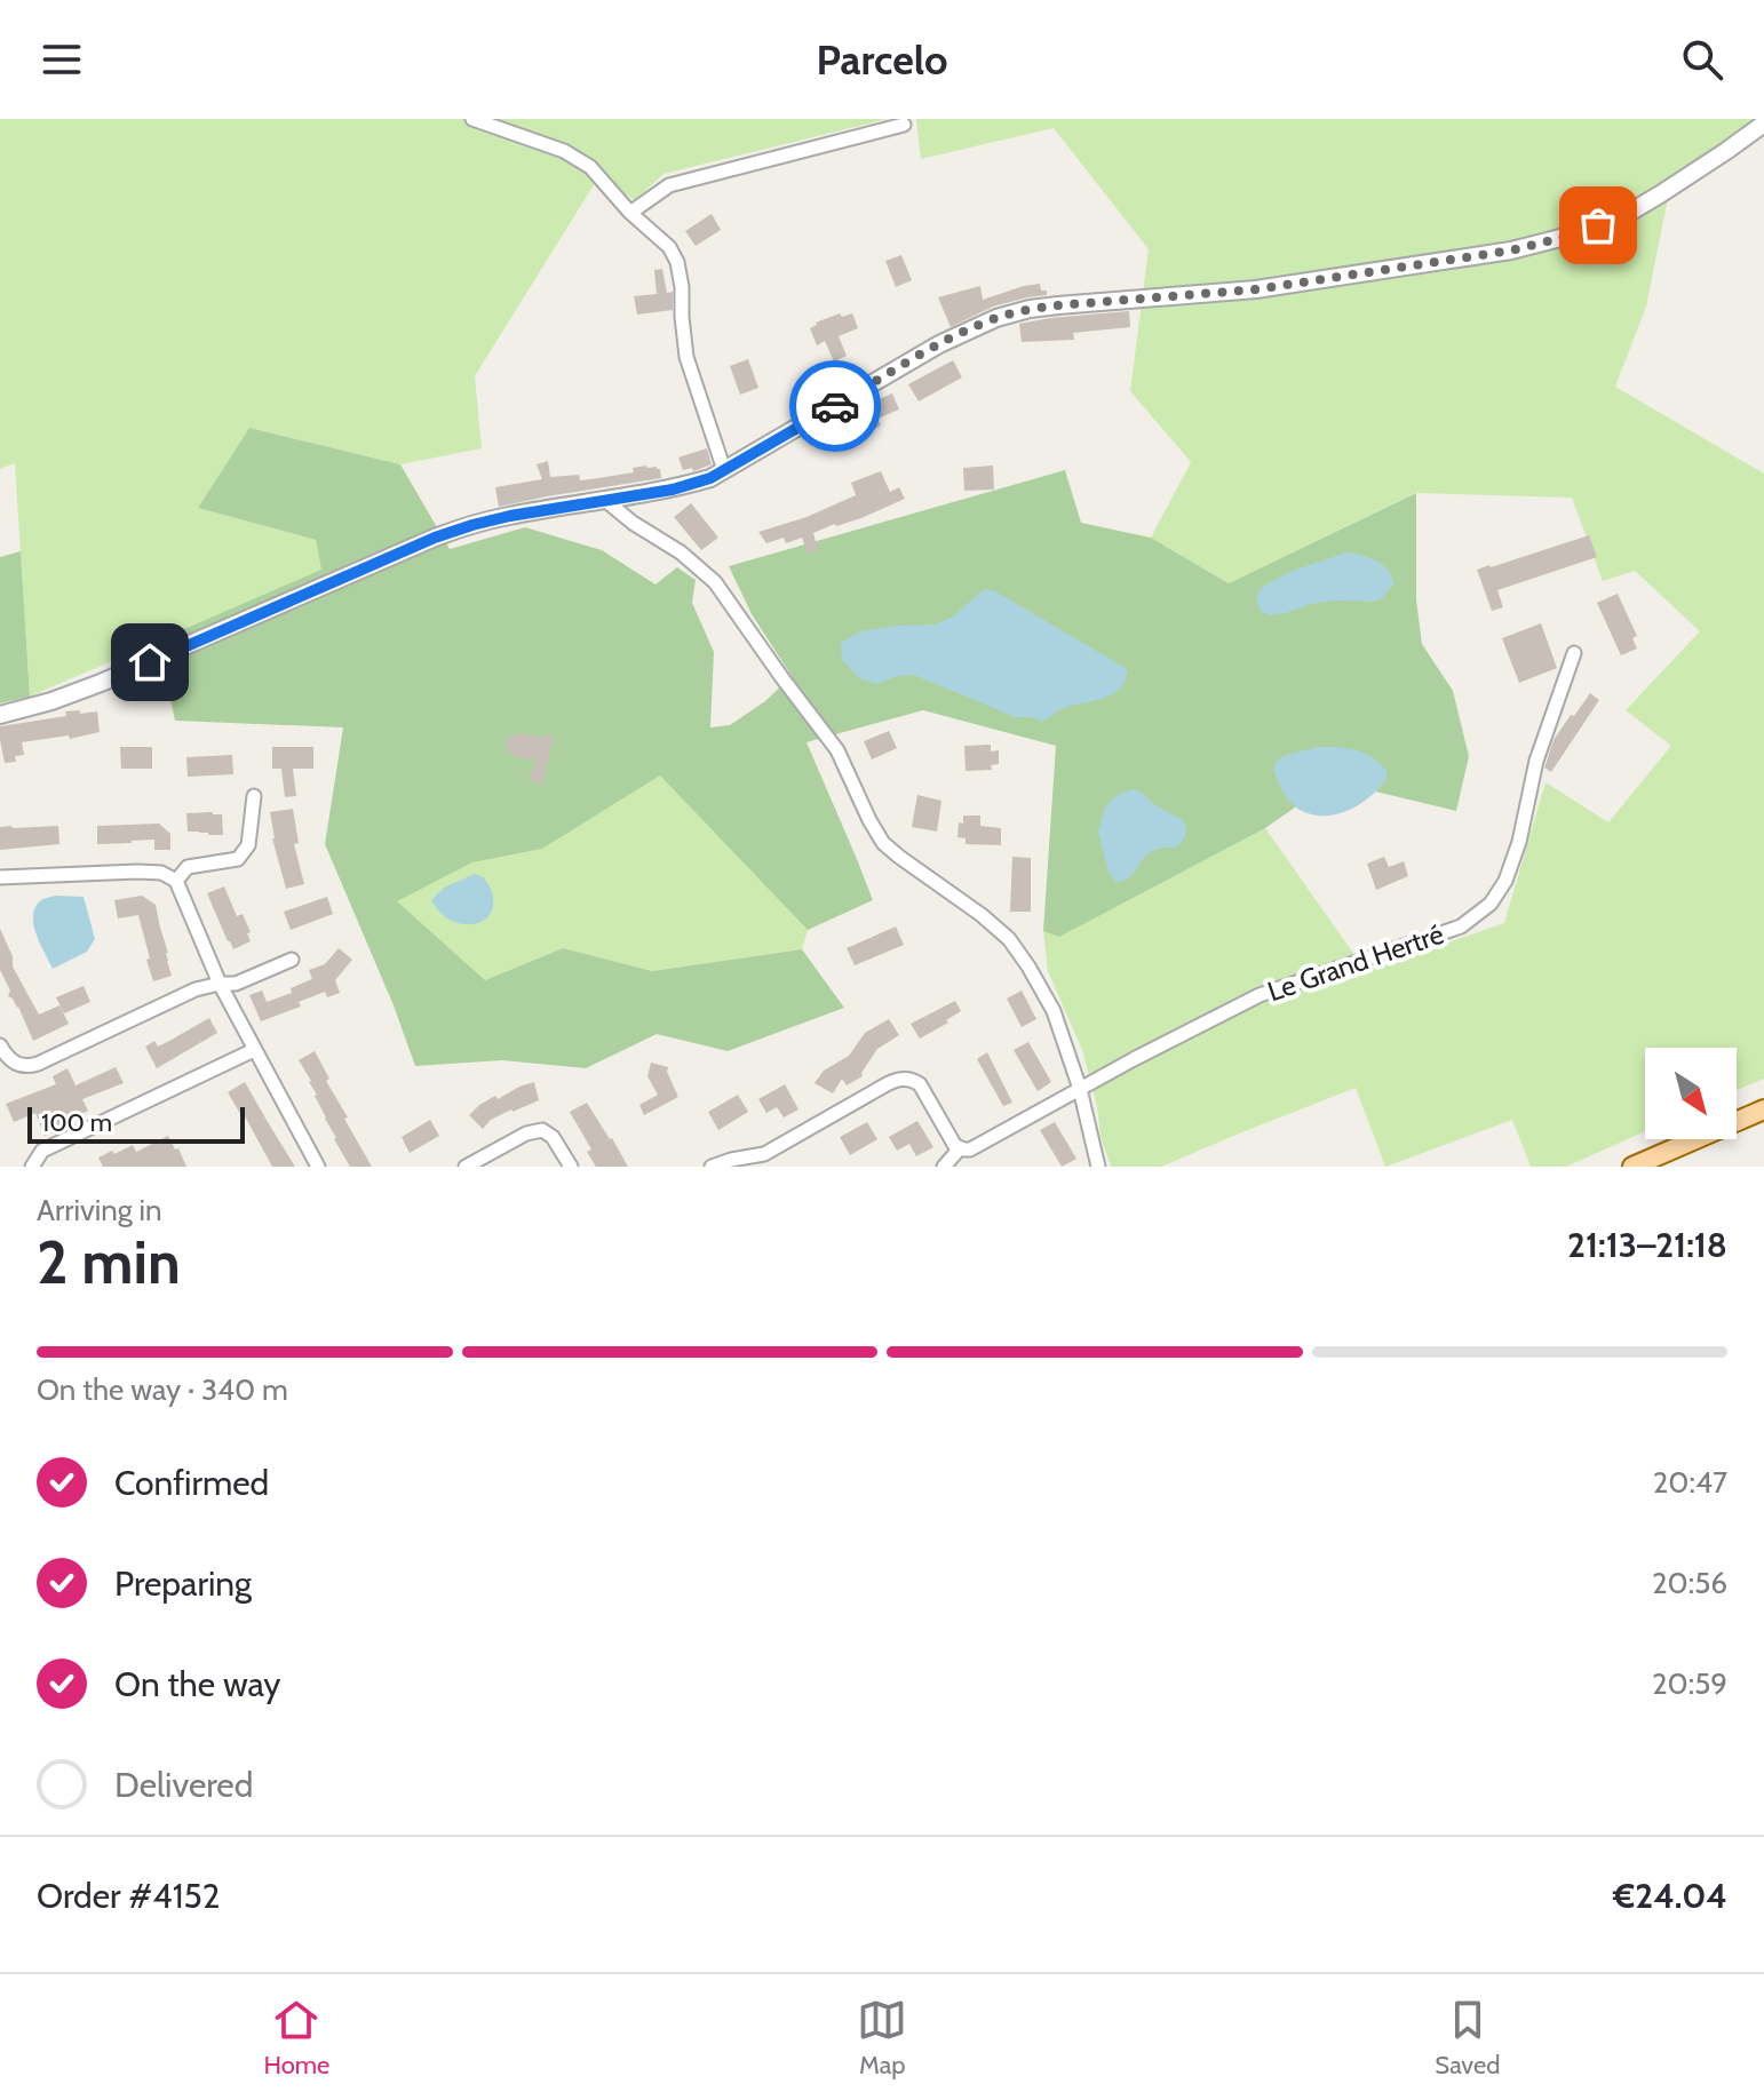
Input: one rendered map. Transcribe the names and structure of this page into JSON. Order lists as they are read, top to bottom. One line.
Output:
{"streets":{"street":["Le Grand Hertré"]},"scale_bar":"100 m","north":"bottom right","page":{"header":"Parcelo","scale":"100 m","heading":["2 min","Arriving in","21:13–21:18"],"panel":["Order #4152","€24.04"],"bar":"On the way · 340 m","list":[["Confirmed","20:47"],["Preparing","20:56"],["On the way","20:59"],"Delivered"],"tabs":["Home","Map","Saved"]}}
